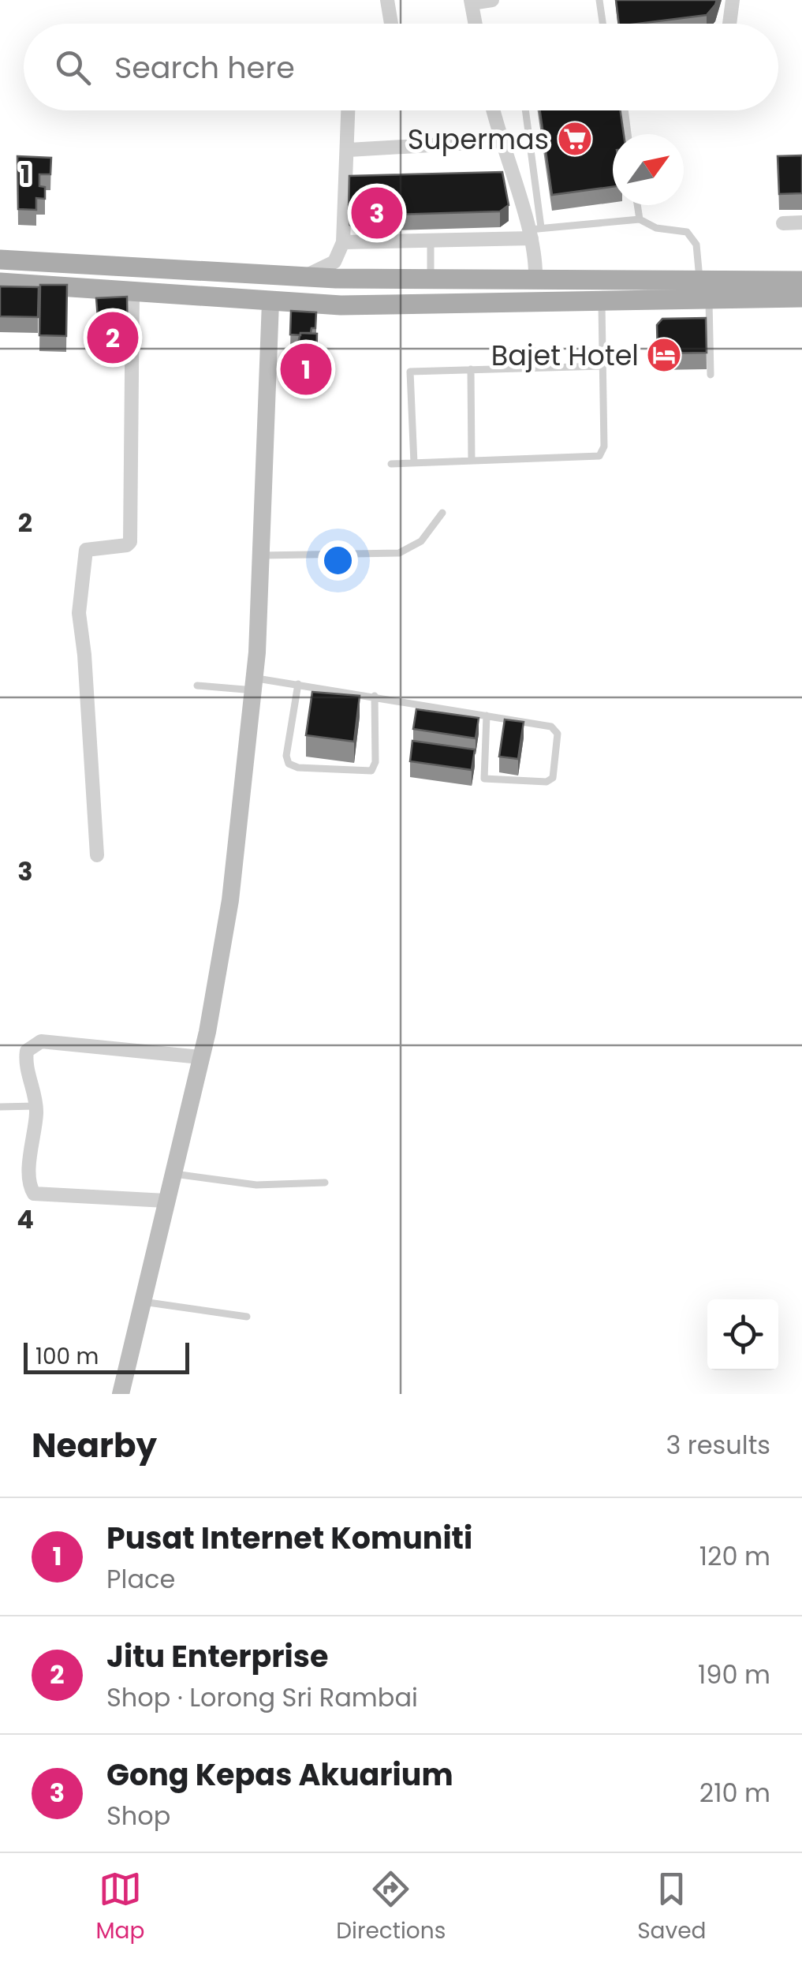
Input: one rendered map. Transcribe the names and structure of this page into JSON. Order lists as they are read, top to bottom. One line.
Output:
{"places":{"supermarket":["Supermas"],"hotel":["Bajet Hotel"]},"scale_bar":"100 m","north":"top right","page":{"search":"Search here","pins":["3","2","1"],"scale":"100 m","heading":["Nearby","3 results"],"list":[{"mark":"1","name":"Pusat Internet Komuniti","note":"Place","value":"120 m"},{"mark":"2","name":"Jitu Enterprise","note":"Shop · Lorong Sri Rambai","value":"190 m"},{"mark":"3","name":"Gong Kepas Akuarium","note":"Shop","value":"210 m"}],"nav":["Map","Directions","Saved"]},"grid":{"rows":["1","2","3","4"]}}
